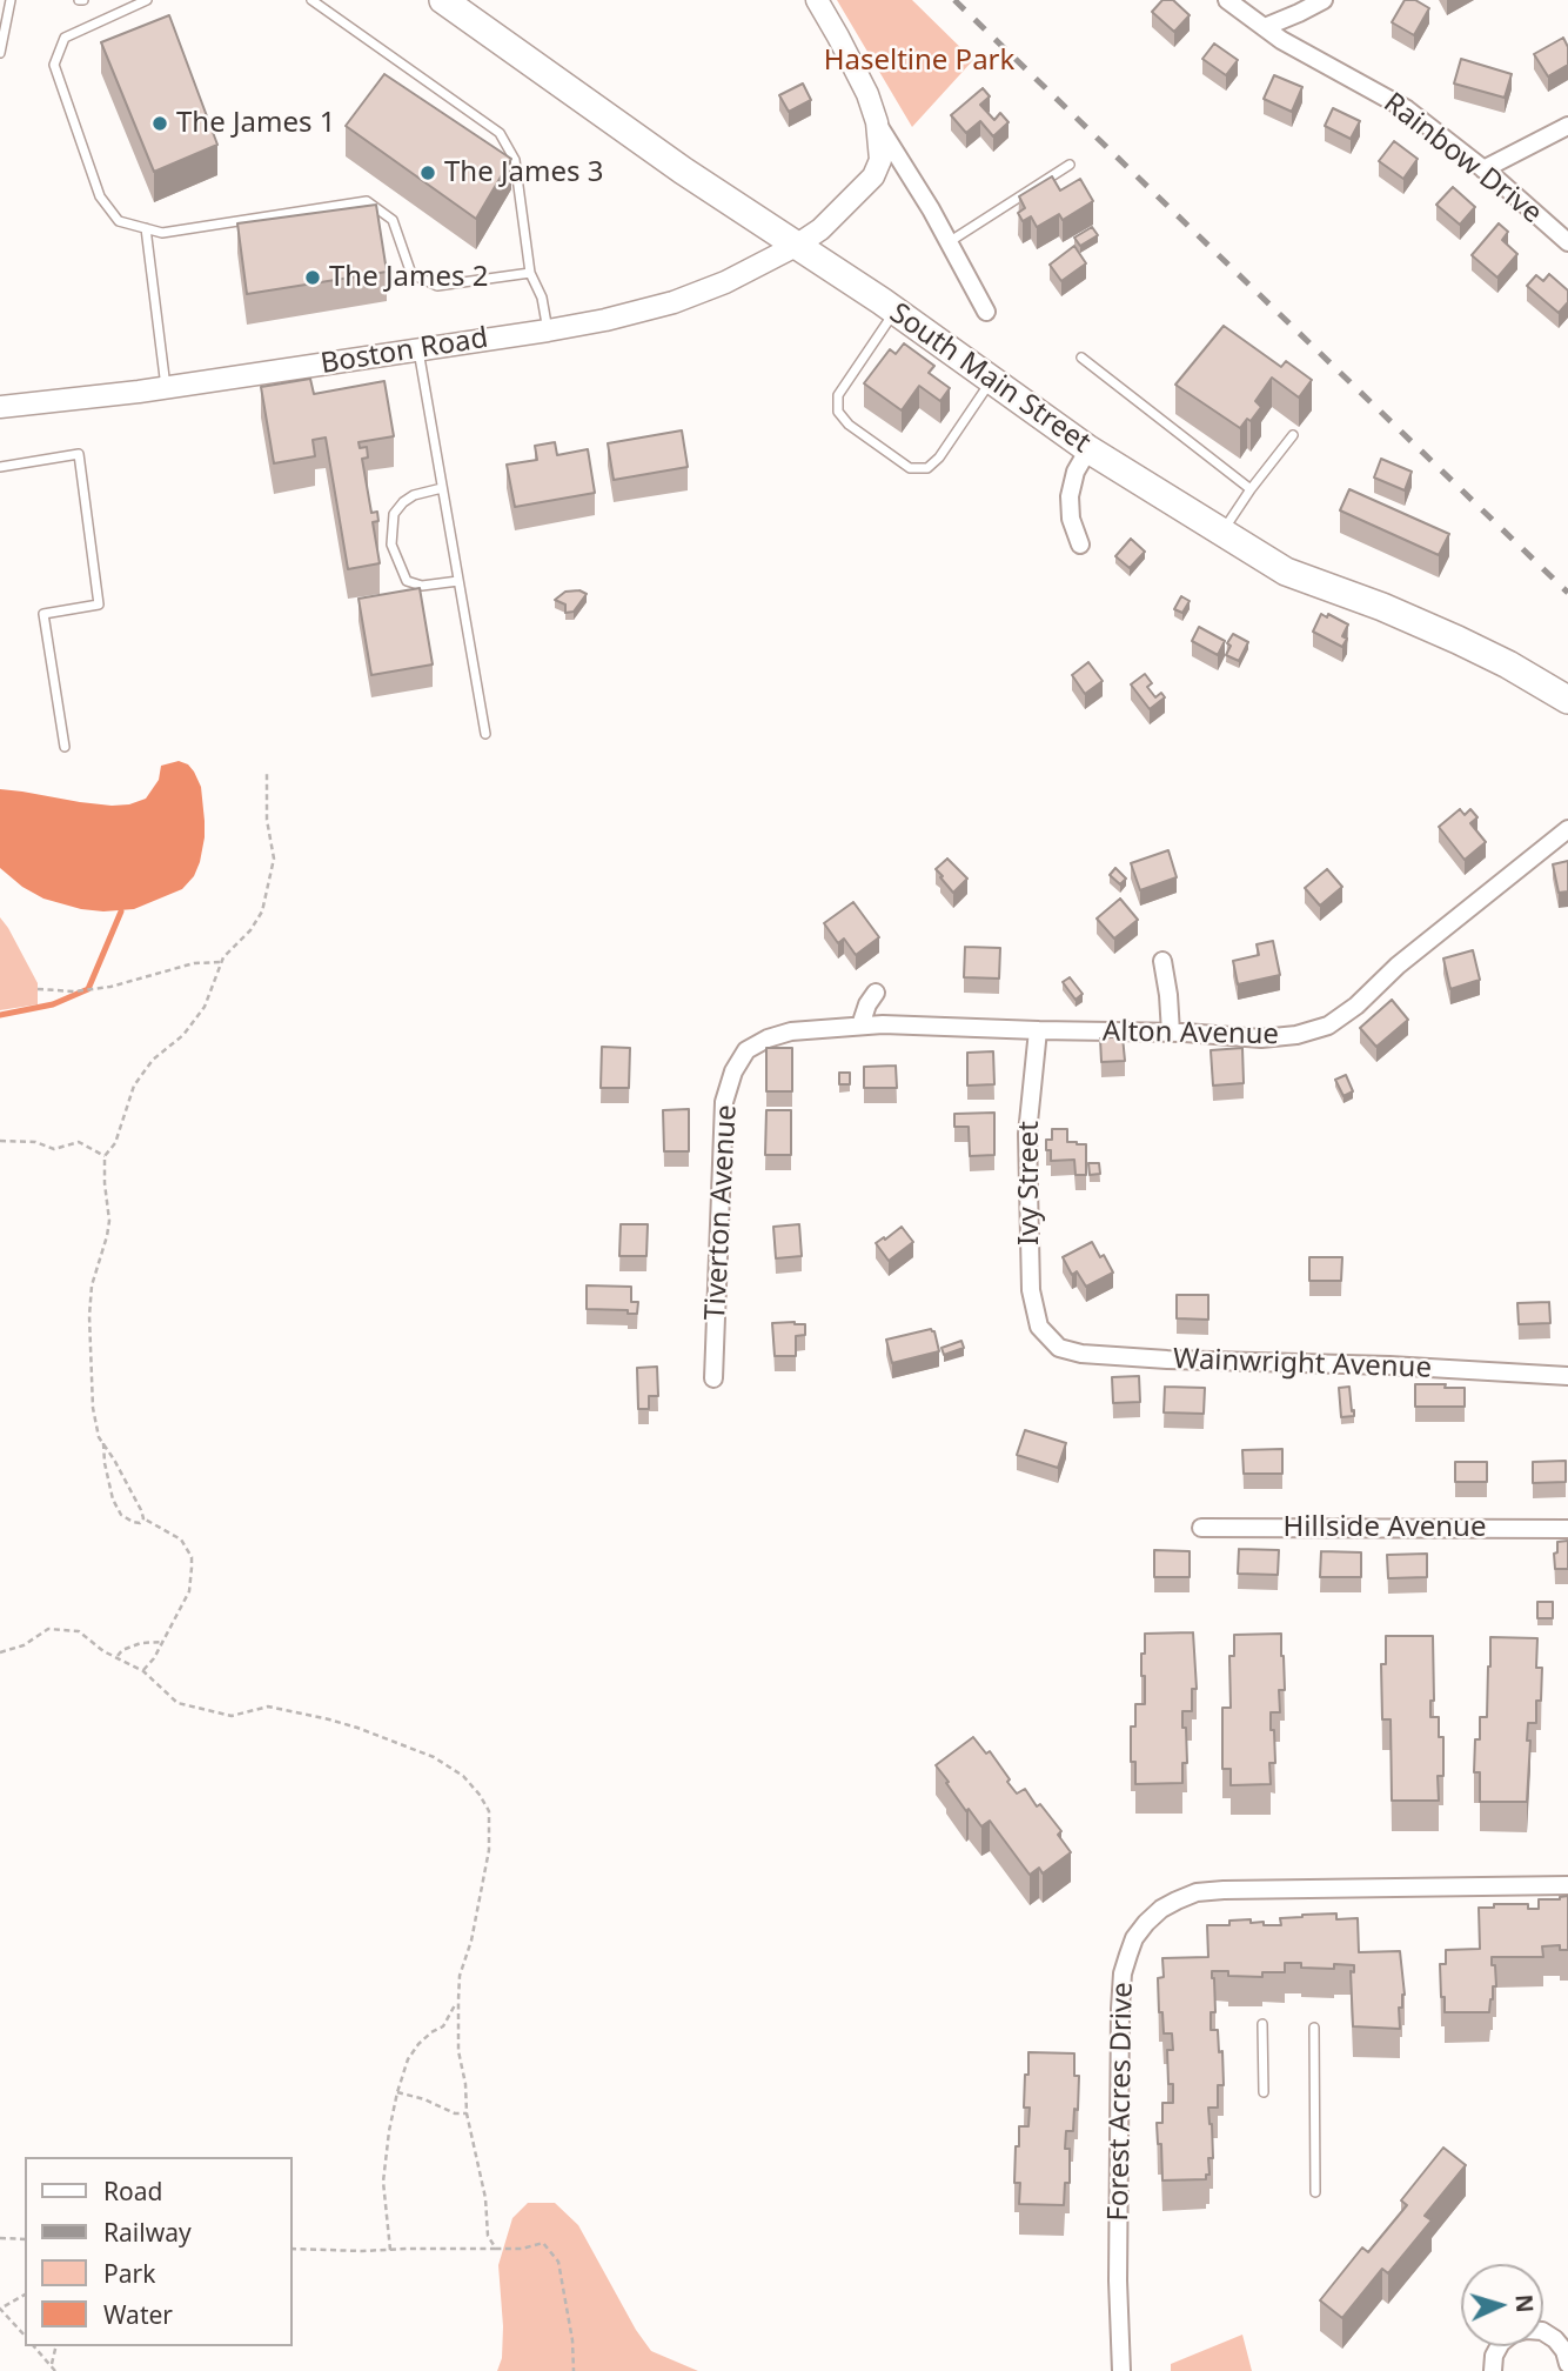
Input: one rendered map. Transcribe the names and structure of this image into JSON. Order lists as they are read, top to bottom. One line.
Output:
{"streets":{"main road":["South Main Street"],"street":["Rainbow Drive","Boston Road","Alton Avenue","Ivy Street","Tiverton Avenue","Wainwright Avenue","Hillside Avenue","Forest Acres Drive"]},"crossings":[["Boston Road","South Main Street"],["Alton Avenue","Ivy Street"],["Alton Avenue","Tiverton Avenue"],["Ivy Street","Wainwright Avenue"]],"parks":["Haseltine Park"],"places":["The James 1","The James 3","The James 2"],"legend":["Road","Railway","Park","Water"],"north":"right"}
